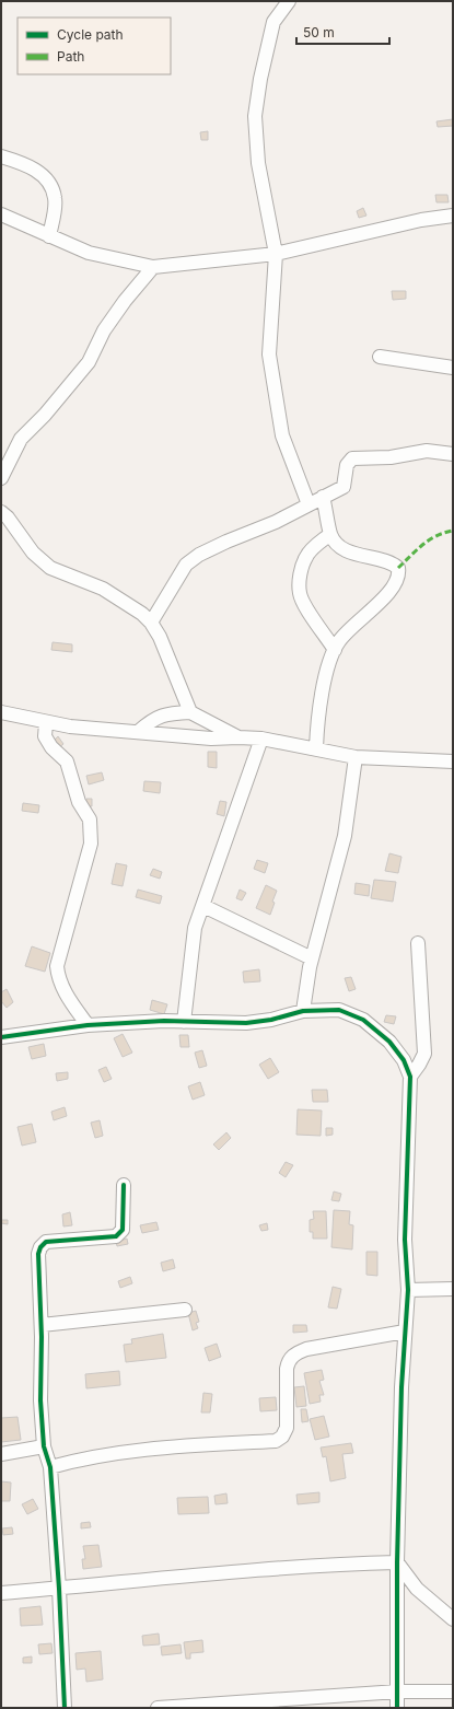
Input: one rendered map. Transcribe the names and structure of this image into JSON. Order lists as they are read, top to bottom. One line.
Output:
{"legend":["Cycle path","Path"],"scale_bar":"50 m"}
